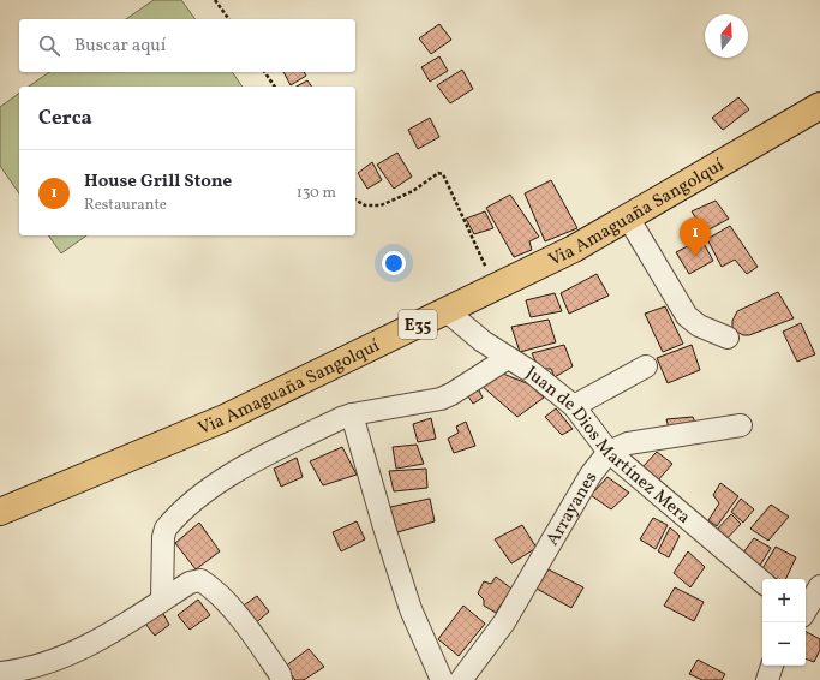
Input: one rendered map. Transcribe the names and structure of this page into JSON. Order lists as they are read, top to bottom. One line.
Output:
{"streets":{"highway":["Via Amaguaña Sangolquí","E35"],"street":["Juan de Dios Martínez Mera","Arrayanes"]},"crossings":[["Via Amaguaña Sangolquí","Juan de Dios Martínez Mera"],["Juan de Dios Martínez Mera","Arrayanes"]],"north":"top","page":{"search":"Buscar aquí","heading":"Cerca","list":[{"mark":"1","name":"House Grill Stone","note":"Restaurante","value":"130 m"}],"pins":"1","map_buttons":["+","−"]}}
